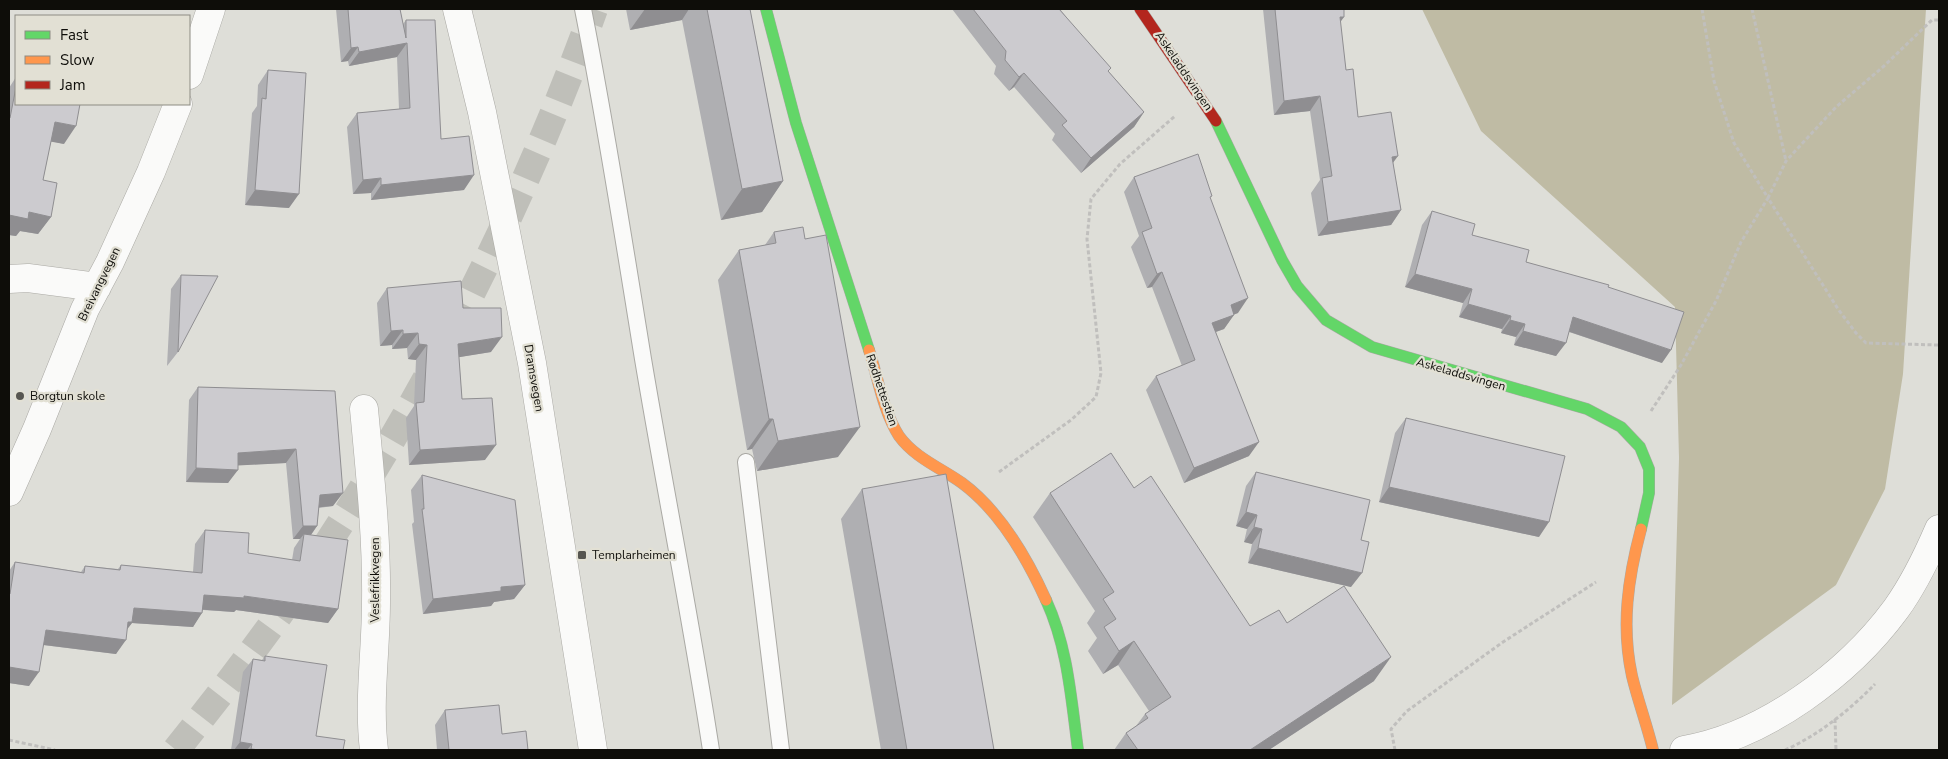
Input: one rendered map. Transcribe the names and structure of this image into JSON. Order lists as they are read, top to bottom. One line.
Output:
{"streets":{"street":["Askeladdsvingen","Breivangvegen","Dramsvegen","Rødhettestien","Veslefrikkvegen"]},"places":{"other":["Borgtun skole"],"transit":["Templarheimen"]},"legend":["Fast","Slow","Jam"]}
